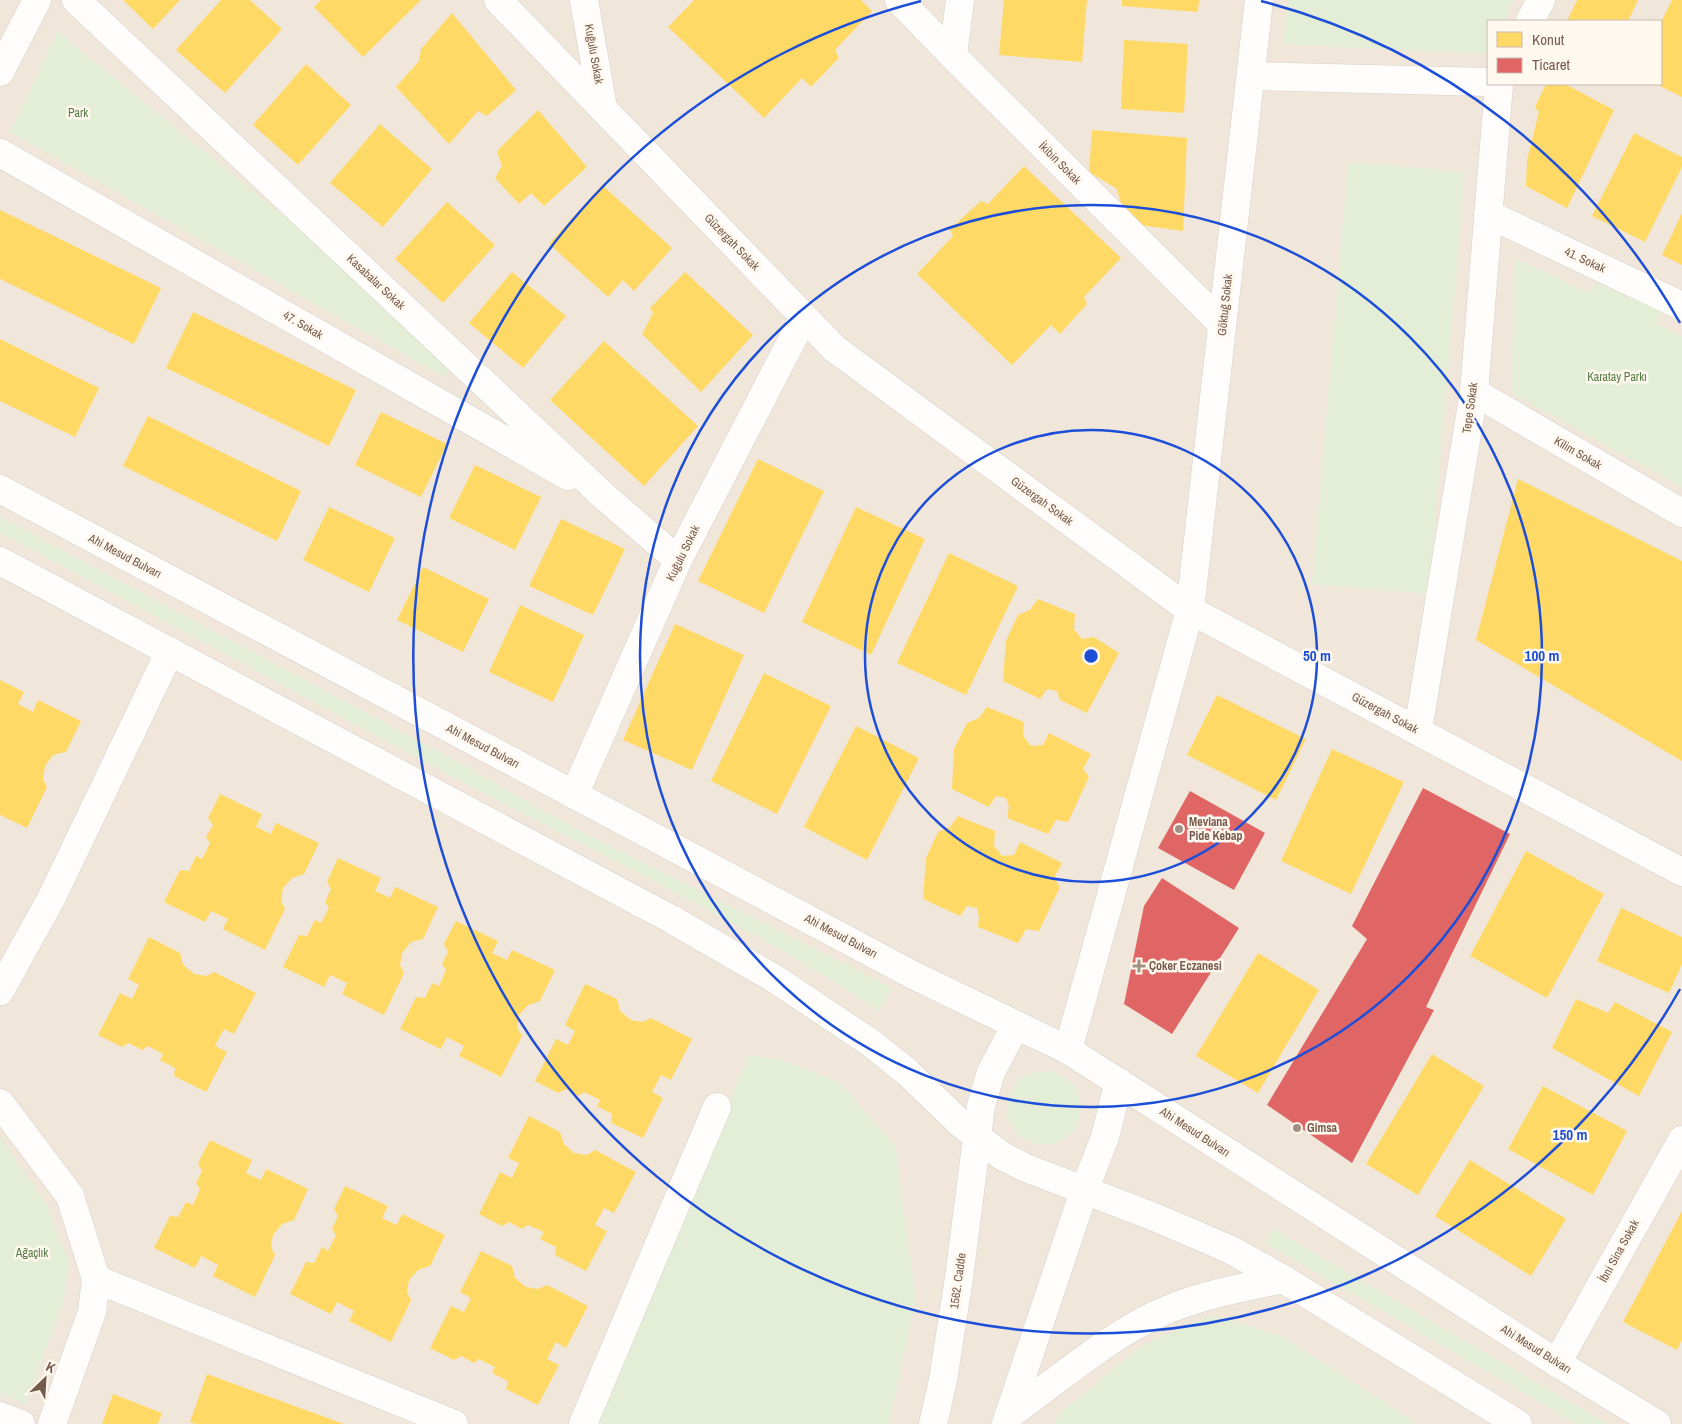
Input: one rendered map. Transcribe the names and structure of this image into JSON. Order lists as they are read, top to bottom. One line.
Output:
{"streets":{"street":["Kuğulu Sokak","İkibin Sokak","Güzergah Sokak","41. Sokak","Kasabalar Sokak","Göktuğ Sokak","47. Sokak","Tepe Sokak","Kilim Sokak","Ahi Mesud Bulvarı","İbni Sina Sokak","1562. Cadde"]},"crossings":[["Kuğulu Sokak","Güzergah Sokak"],["Kuğulu Sokak","Kasabalar Sokak"],["Kuğulu Sokak","Ahi Mesud Bulvarı"],["İkibin Sokak","Göktuğ Sokak"],["Güzergah Sokak","Göktuğ Sokak"],["Güzergah Sokak","Tepe Sokak"],["41. Sokak","Tepe Sokak"],["Kasabalar Sokak","47. Sokak"],["Göktuğ Sokak","Ahi Mesud Bulvarı"],["Tepe Sokak","Kilim Sokak"],["Ahi Mesud Bulvarı","İbni Sina Sokak"],["Ahi Mesud Bulvarı","1562. Cadde"]],"parks":["Park","Karatay Parkı","Ağaçlık"],"places":{"other":["Mevlana Pide Kebap","Gimsa"],"health":["Çoker Eczanesi"]},"legend":["Konut","Ticaret"],"north":"top right","rings":["50 m","100 m","150 m"]}
